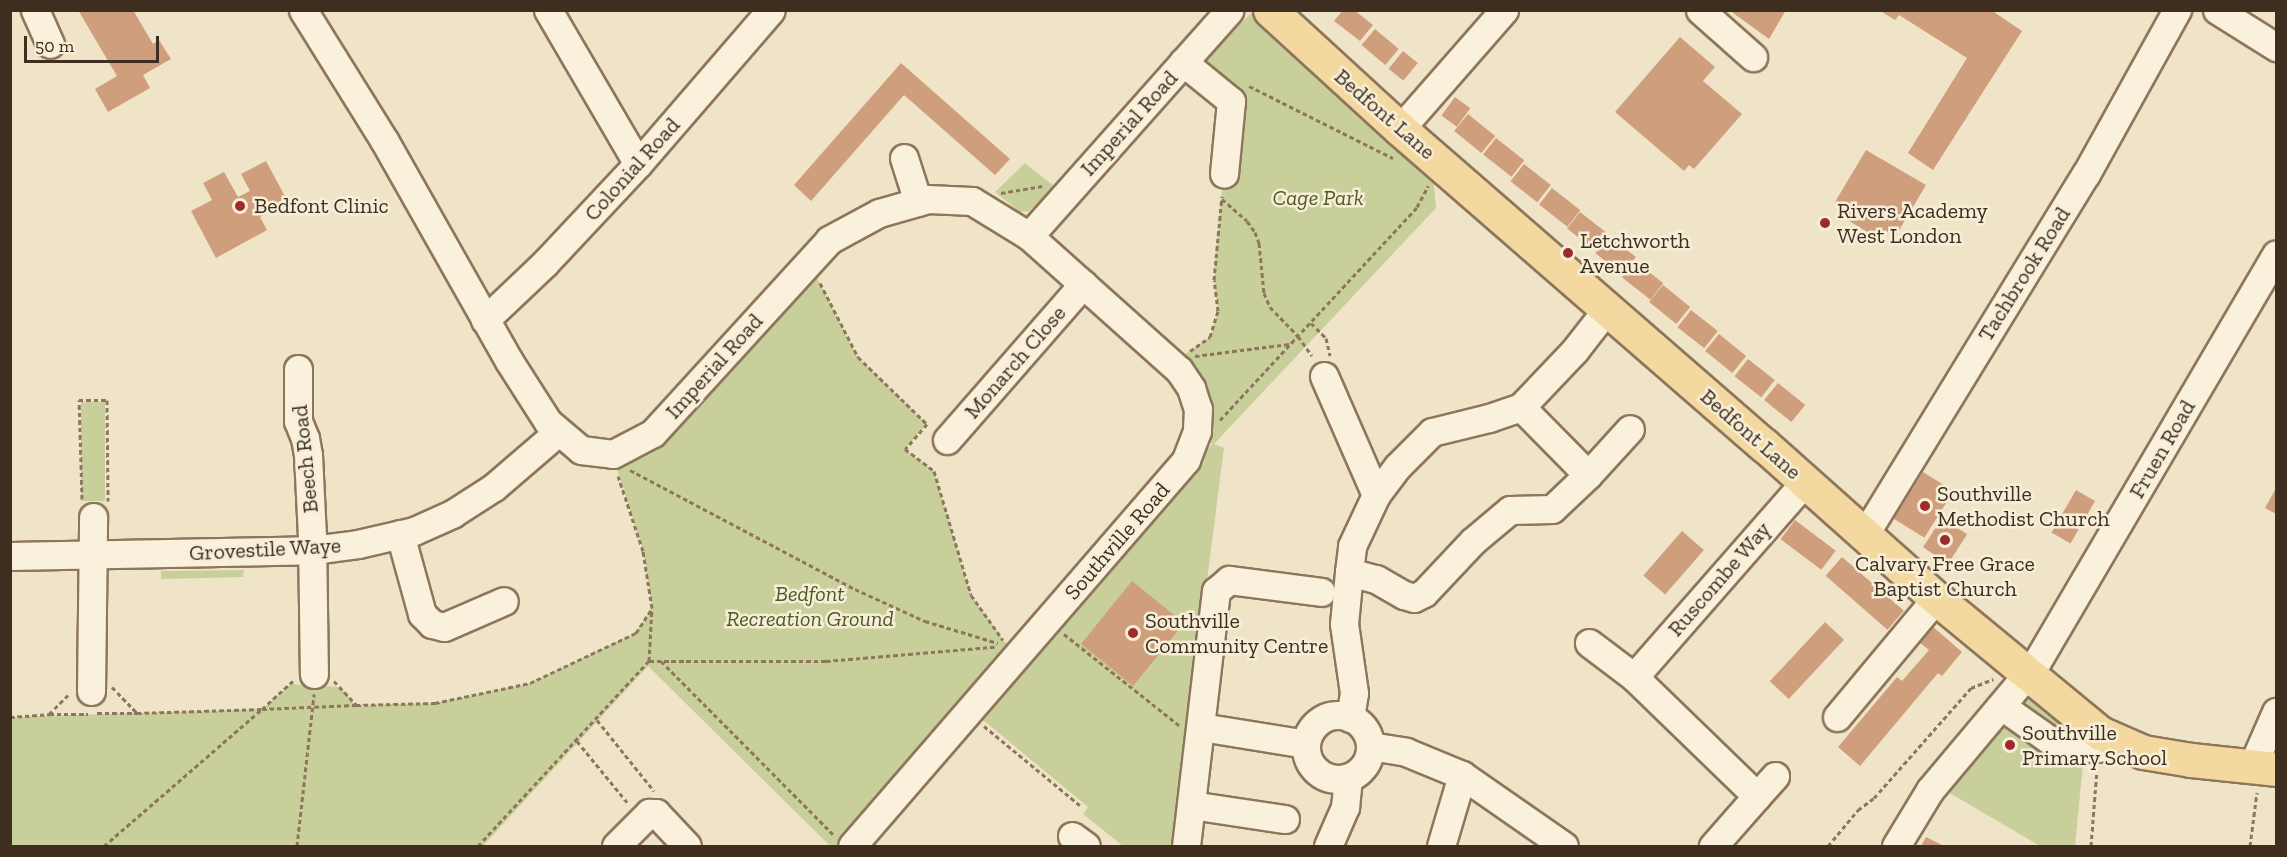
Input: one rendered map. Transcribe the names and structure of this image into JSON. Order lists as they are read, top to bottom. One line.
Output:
{"streets":{"main road":["Bedfont Lane"],"street":["Imperial Road","Colonial Road","Tachbrook Road","Monarch Close","Fruen Road","Beech Road","Southville Road","Grovestile Waye","Ruscombe Way"]},"crossings":[["Bedfont Lane","Tachbrook Road"],["Bedfont Lane","Fruen Road"],["Bedfont Lane","Ruscombe Way"],["Imperial Road","Colonial Road"],["Imperial Road","Southville Road"],["Imperial Road","Grovestile Waye"],["Monarch Close","Southville Road"],["Beech Road","Grovestile Waye"]],"parks":["Cage Park","Bedfont Recreation Ground"],"places":["Bedfont Clinic","Rivers Academy West London","Letchworth Avenue","Southville Methodist Church","Calvary Free Grace Baptist Church","Southville Community Centre","Southville Primary School"],"scale_bar":"50 m"}
